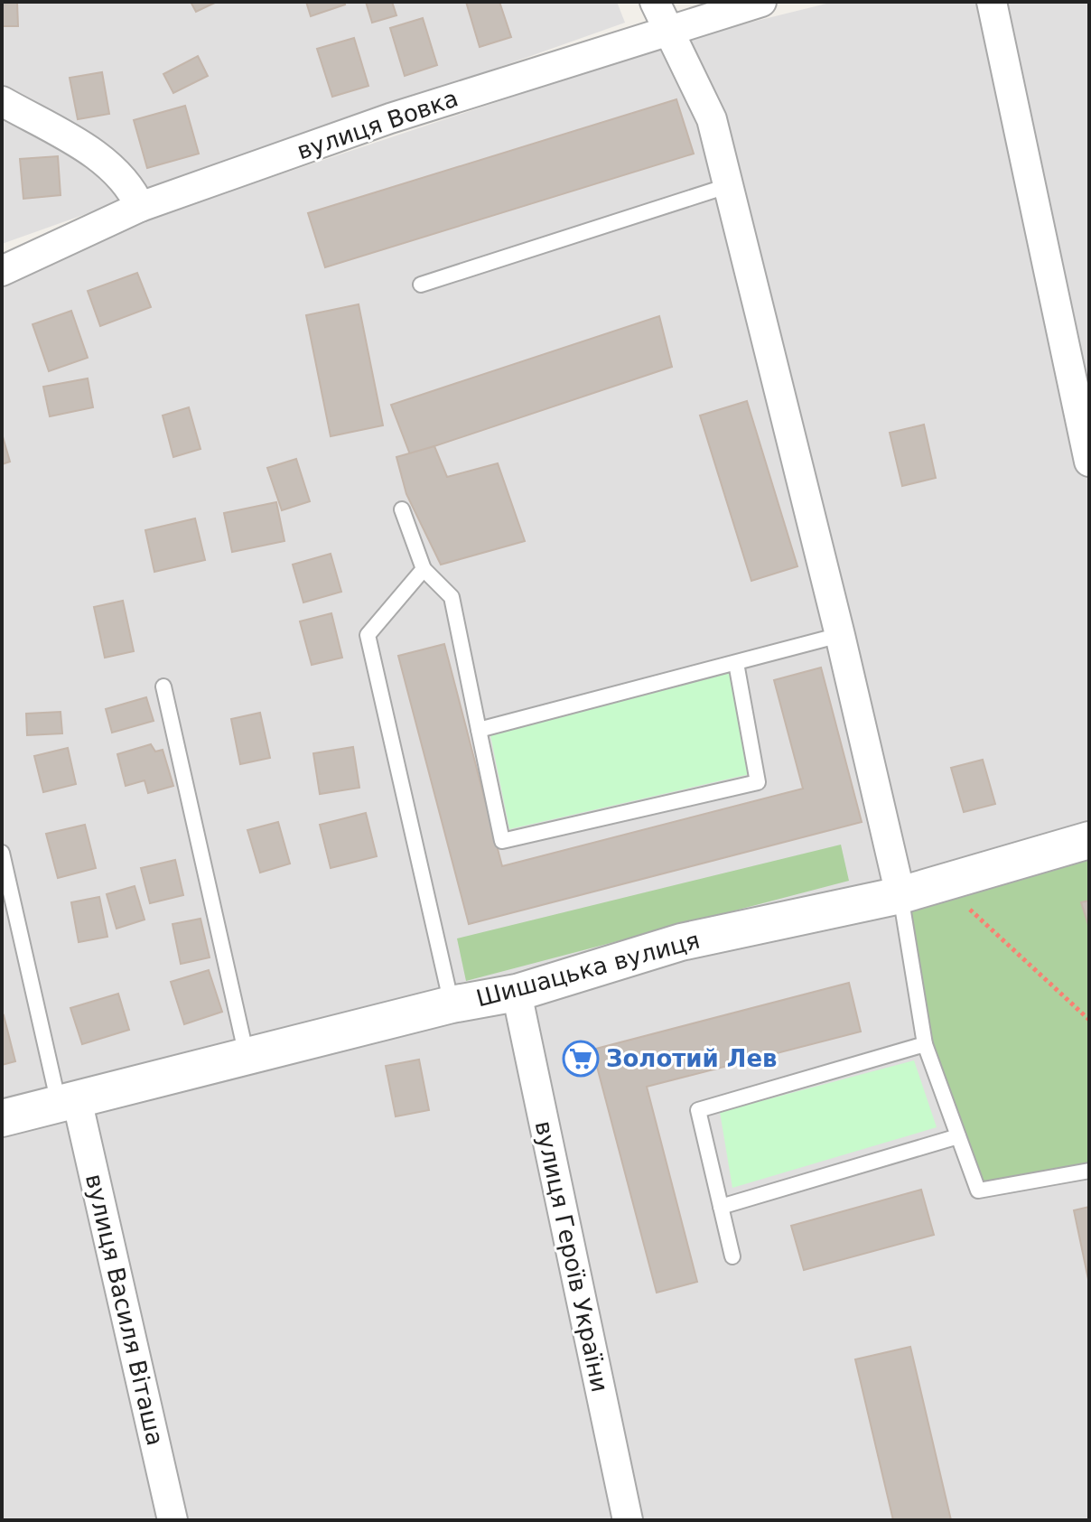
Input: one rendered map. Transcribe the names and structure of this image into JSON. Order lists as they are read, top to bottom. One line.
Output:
{"streets":{"street":["вулиця Вовка","Шишацька вулиця","вулиця Героїв України","вулиця Василя Віташа"]},"crossings":[["Шишацька вулиця","вулиця Героїв України"],["Шишацька вулиця","вулиця Василя Віташа"]],"places":{"supermarket":["Золотий Лев"]}}
